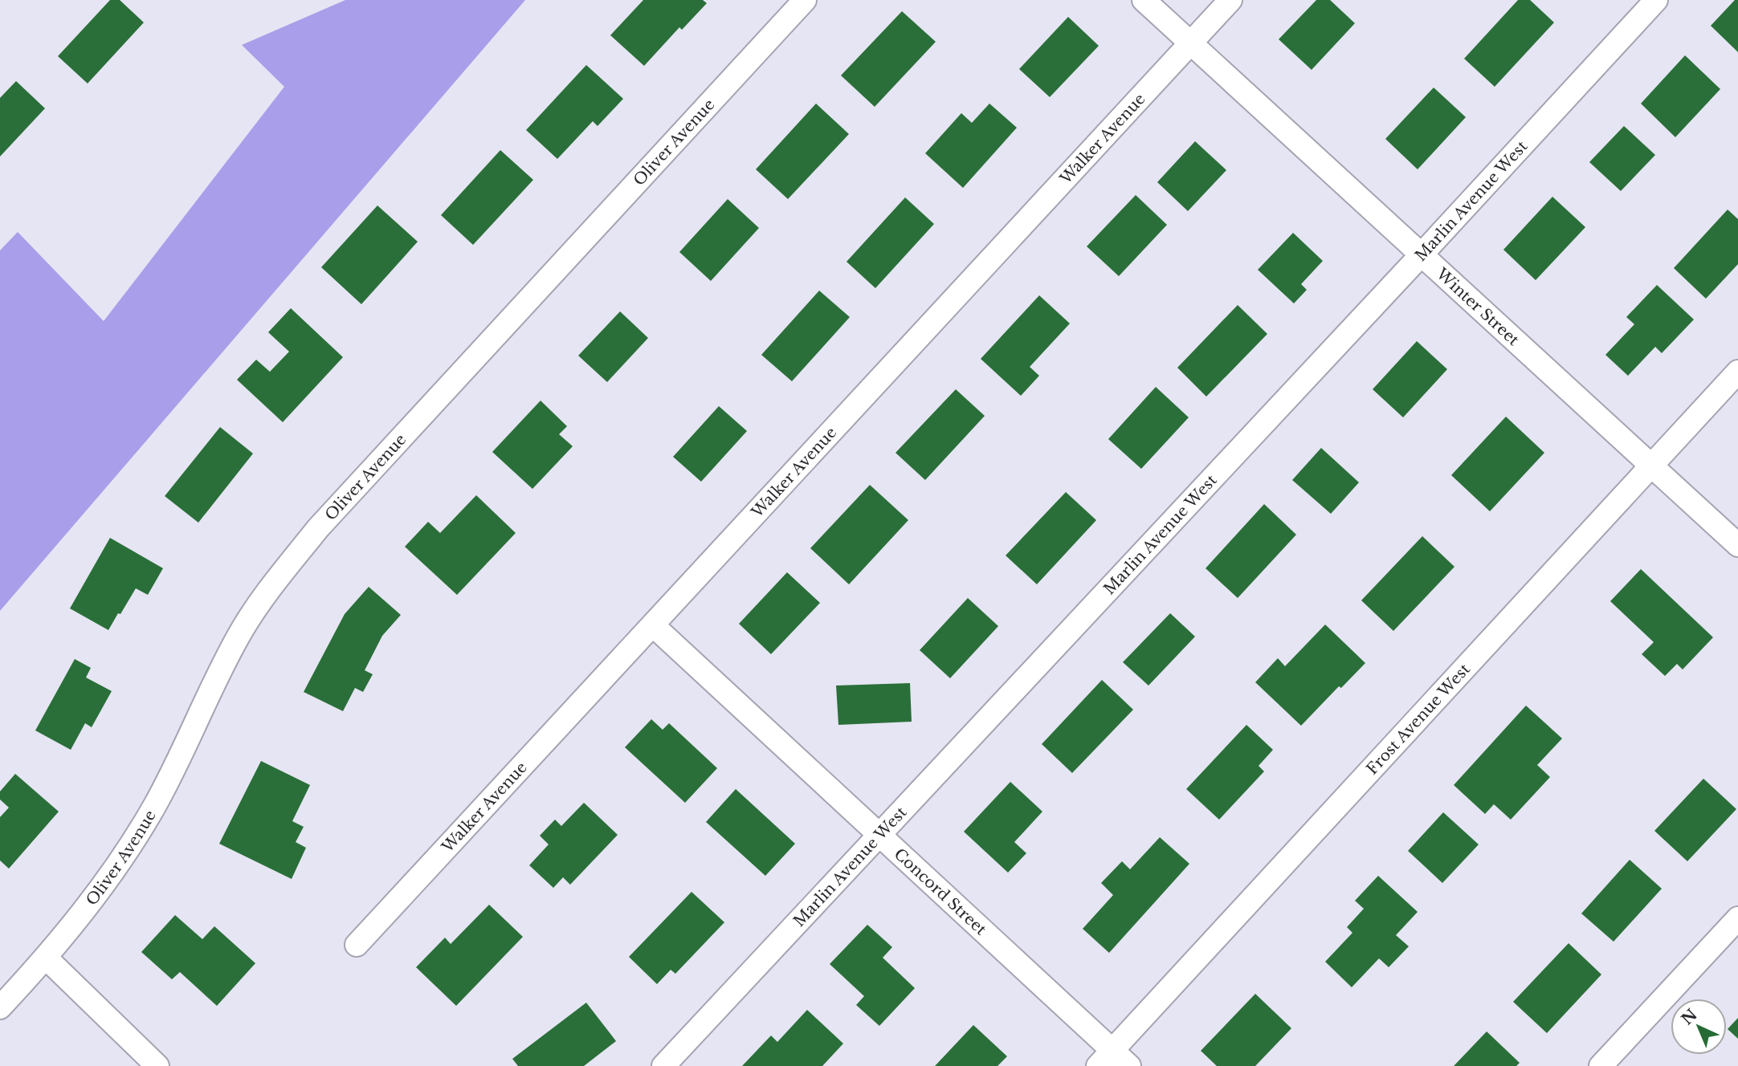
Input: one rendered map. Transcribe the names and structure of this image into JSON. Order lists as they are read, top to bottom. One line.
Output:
{"streets":{"street":["Walker Avenue","Oliver Avenue","Marlin Avenue West","Winter Street","Frost Avenue West","Concord Street"]},"crossings":[["Walker Avenue","Winter Street"],["Walker Avenue","Concord Street"],["Marlin Avenue West","Winter Street"],["Marlin Avenue West","Concord Street"],["Winter Street","Frost Avenue West"],["Frost Avenue West","Concord Street"]],"north":"top left"}
